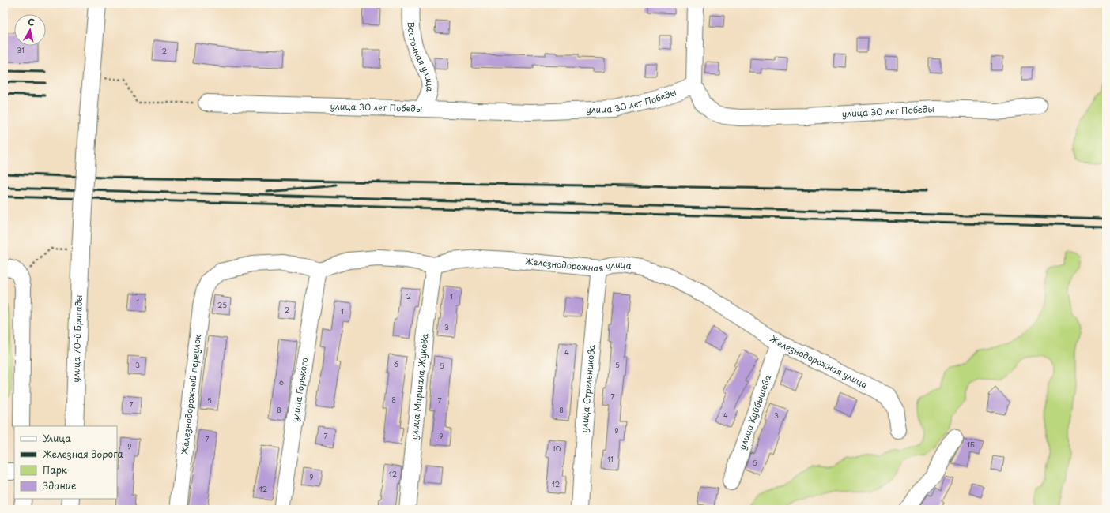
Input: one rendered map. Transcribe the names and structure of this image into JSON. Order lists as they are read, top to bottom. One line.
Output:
{"streets":{"main road":["улица 70-й Бригады"],"street":["Восточная улица","улица 30 лет Победы","Железнодорожная улица","улица Маршала Жукова","улица Стрельникова","улица Горького","Железнодорожный переулок","улица Куйбышева"]},"crossings":[["Восточная улица","улица 30 лет Победы"],["Железнодорожная улица","улица Маршала Жукова"],["Железнодорожная улица","улица Стрельникова"],["Железнодорожная улица","улица Горького"],["Железнодорожная улица","Железнодорожный переулок"],["Железнодорожная улица","улица Куйбышева"],["улица Горького","Железнодорожный переулок"]],"house_numbers":["31","2","2","1","1","25","2","1","3","4","6","3","5","5","6","7","8","5","7","7","8","8","4","3","9","7","9","7","1Б","9","10","11","5","12","9","12","12"],"legend":["Улица","Железная дорога","Парк","Здание"],"north":"top"}
